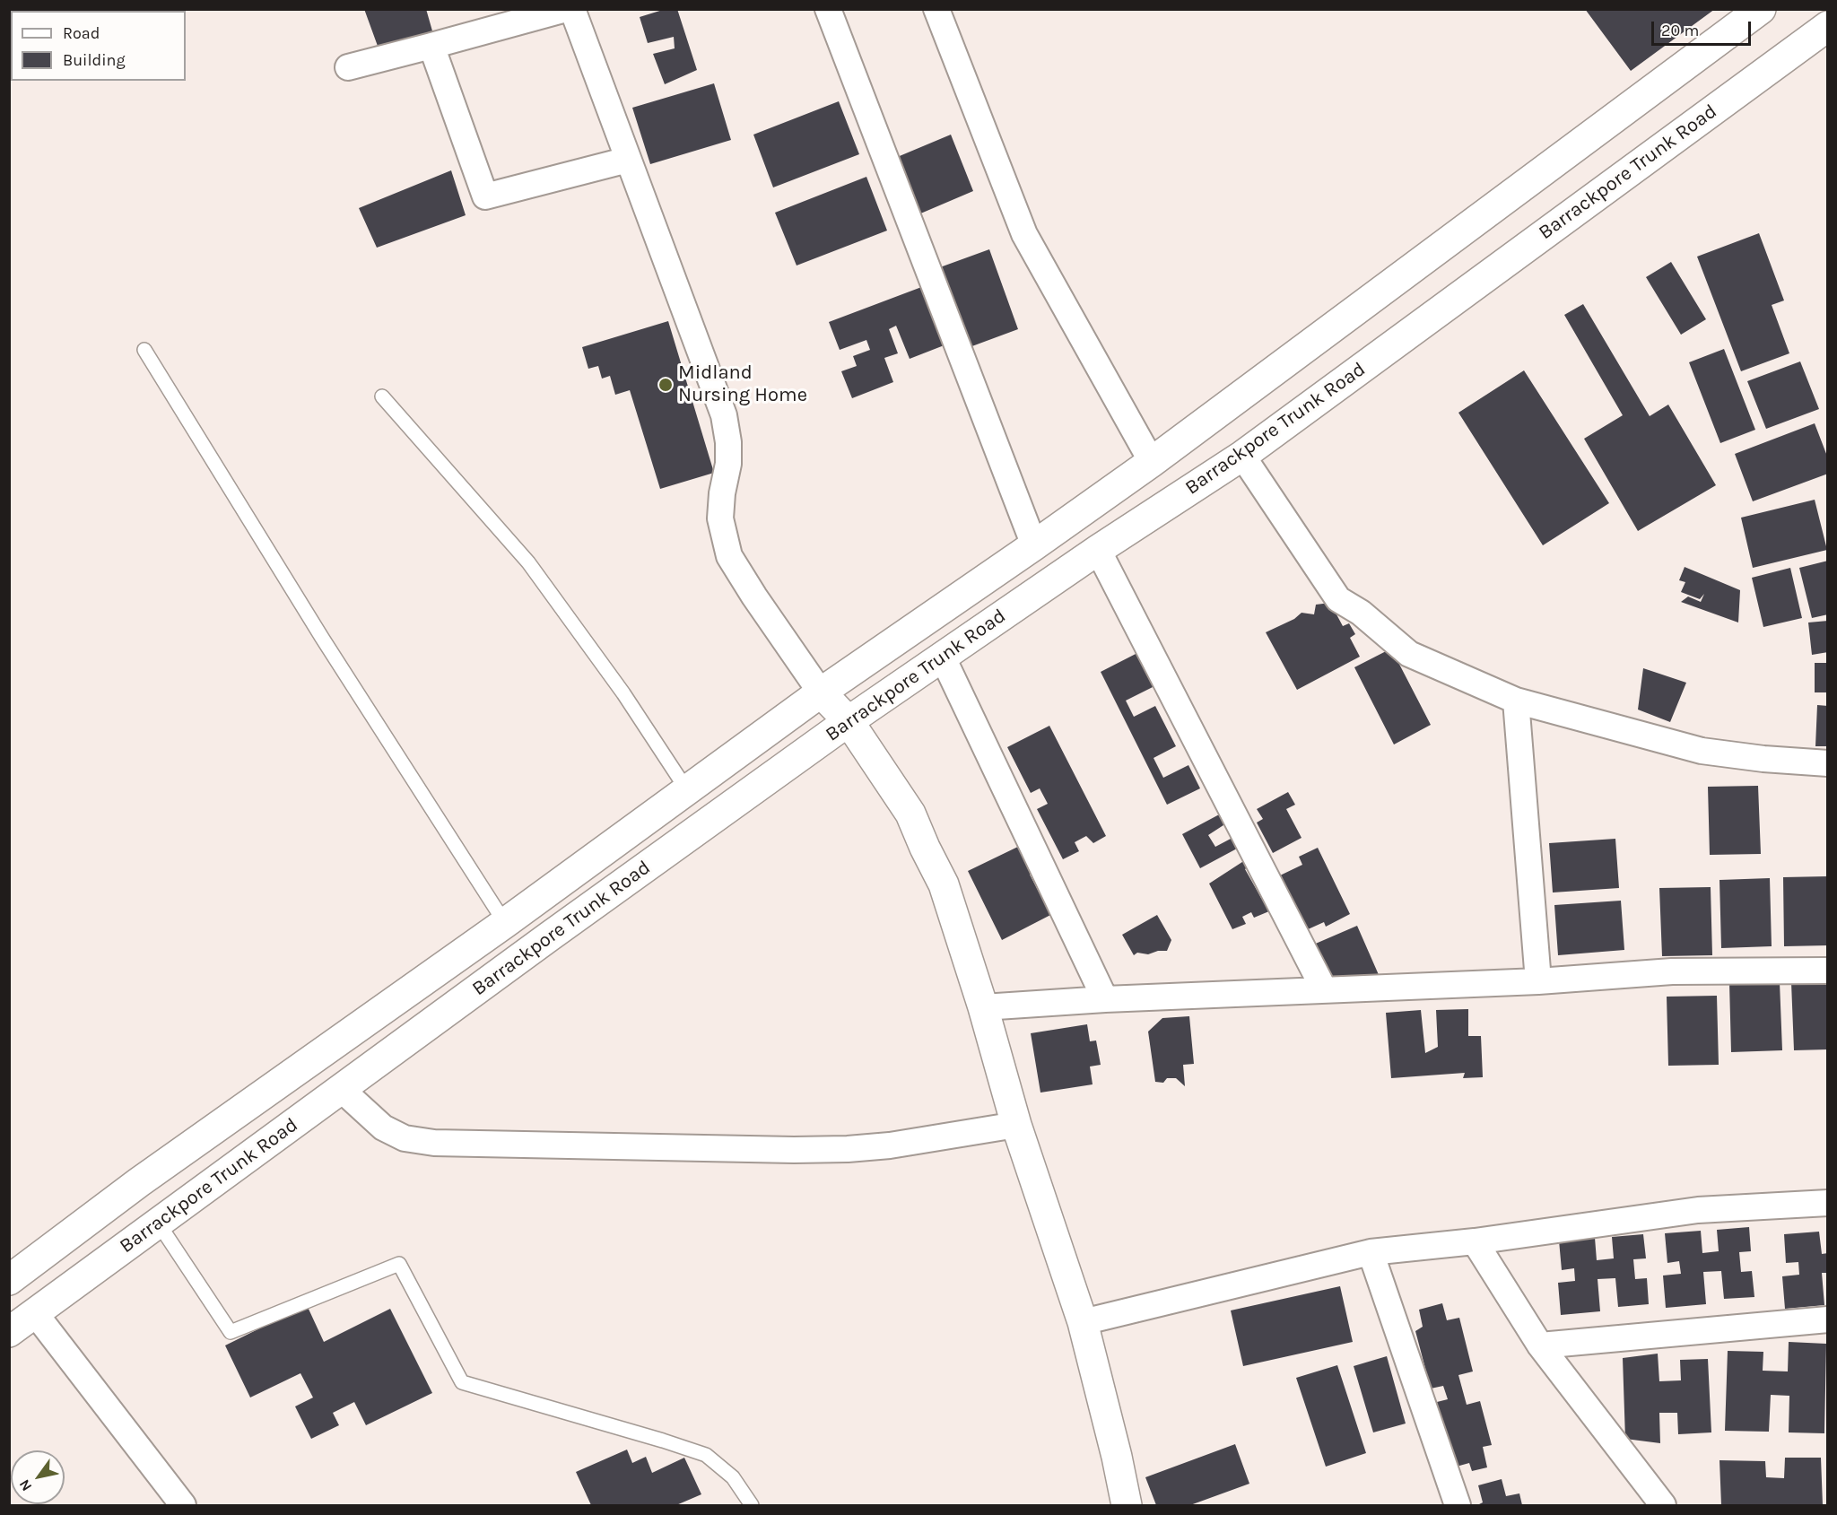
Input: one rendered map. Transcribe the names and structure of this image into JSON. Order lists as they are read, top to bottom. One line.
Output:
{"streets":{"main road":["Barrackpore Trunk Road"]},"places":["Midland Nursing Home"],"legend":["Road","Building"],"scale_bar":"20 m","north":"bottom left"}
